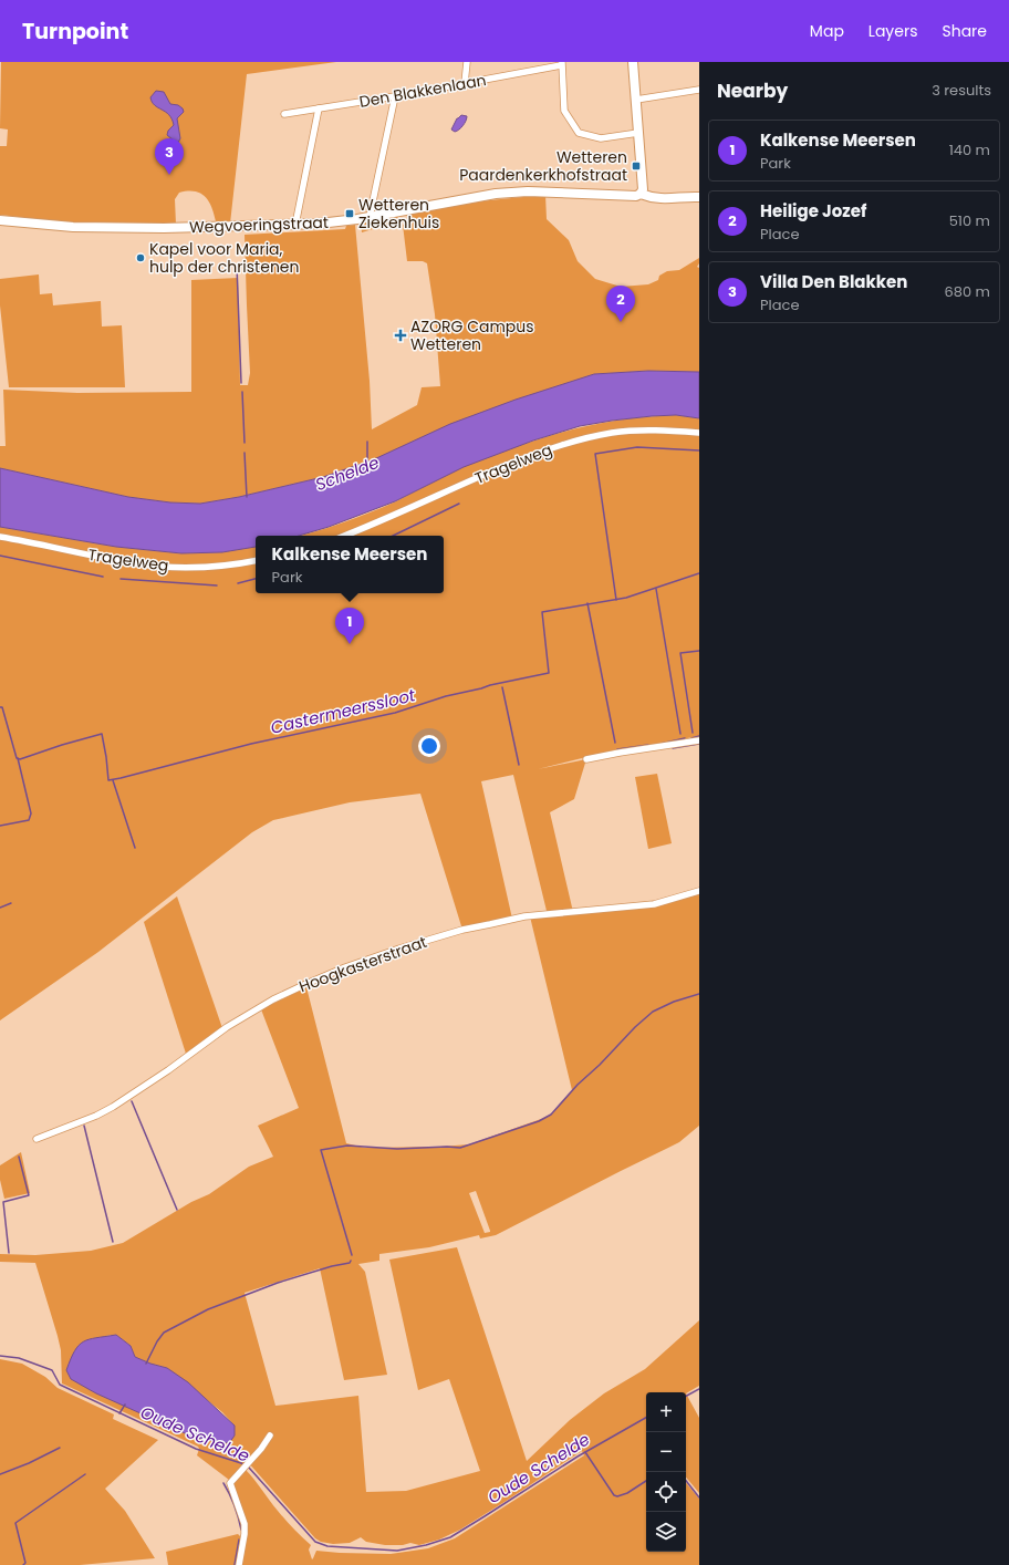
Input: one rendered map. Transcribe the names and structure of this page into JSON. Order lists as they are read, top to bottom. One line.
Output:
{"streets":{"main road":["Wegvoeringstraat"],"street":["Den Blakkenlaan","Tragelweg","Hoogkasterstraat"]},"water":["Schelde","Castermeerssloot","Oude Schelde"],"places":{"transit":["Wetteren Paardenkerkhofstraat","Wetteren Ziekenhuis"],"other":["Kapel voor Maria, hulp der christenen"],"health":["AZORG Campus Wetteren"]},"page":{"header":"Turnpoint","nav":["Map","Layers","Share"],"heading":["Nearby","3 results"],"list":[{"mark":"1","name":"Kalkense Meersen","note":"Park","value":"140 m"},{"mark":"2","name":"Heilige Jozef","note":"Place","value":"510 m"},{"mark":"3","name":"Villa Den Blakken","note":"Place","value":"680 m"}],"pins":["3","2","1"],"popup":["Kalkense Meersen","Park"],"map_buttons":["+","−"]}}
